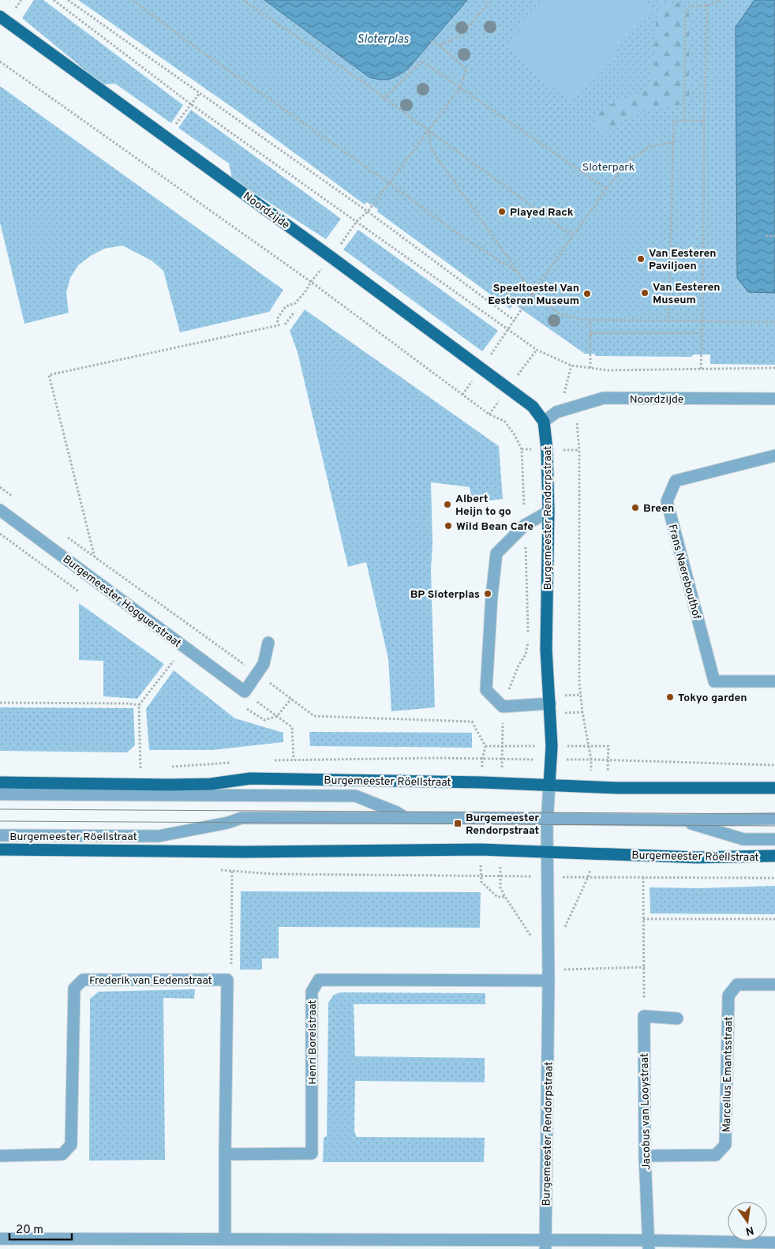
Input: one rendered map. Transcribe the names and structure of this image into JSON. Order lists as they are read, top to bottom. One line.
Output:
{"streets":{"main road":["Noordzijde","Burgemeester Rendorpstraat","Burgemeester Röellstraat"],"street":["Frans Naerebouthof","Burgemeester Hogguerstraat","Frederik van Eedenstraat","Henri Borelstraat","Marcellus Emantsstraat","Jacobus van Looystraat"]},"crossings":[["Noordzijde","Burgemeester Rendorpstraat"],["Burgemeester Rendorpstraat","Burgemeester Röellstraat"],["Burgemeester Rendorpstraat","Henri Borelstraat"],["Frederik van Eedenstraat","Henri Borelstraat"],["Marcellus Emantsstraat","Jacobus van Looystraat"]],"water":["Sloterplas"],"parks":["Sloterpark"],"places":{"other":["Played Rack","Van Eesteren Paviljoen","Van Eesteren Museum","Speeltoestel Van Eesteren Museum","Albert Heijn to go","Breen","Wild Bean Cafe","BP Sloterplas","Tokyo garden"],"transit":["Burgemeester Rendorpstraat"]},"scale_bar":"20 m","north":"bottom"}
